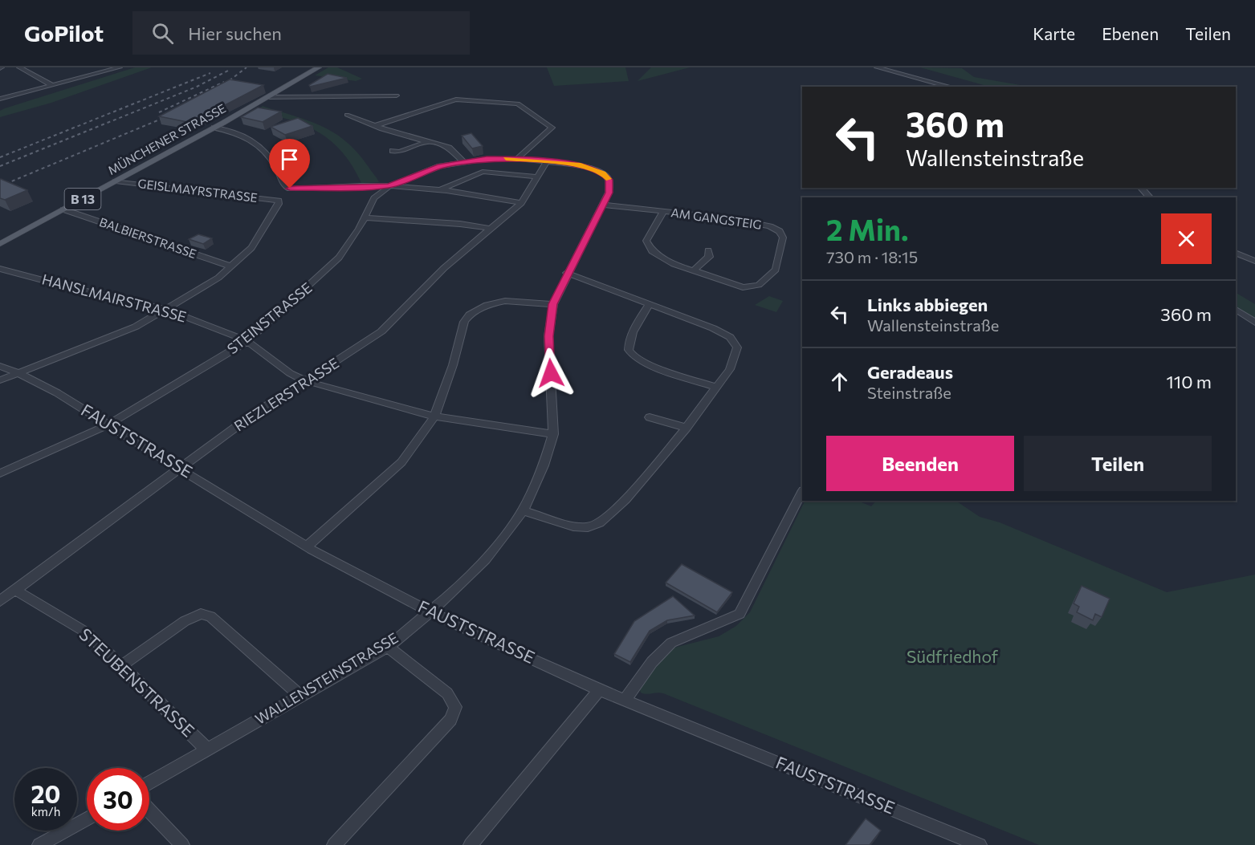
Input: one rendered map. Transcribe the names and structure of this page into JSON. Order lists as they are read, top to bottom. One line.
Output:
{"streets":{"main road":["MÜNCHENER STRASSE","B 13"],"street":["GEISLMAYRSTRASSE","AM GANGSTEIG","BALBIERSTRASSE","HANSLMAIRSTRASSE","STEINSTRASSE","RIEZLERSTRASSE","FAUSTSTRASSE","WALLENSTEINSTRASSE","STEUBENSTRASSE"]},"crossings":[["MÜNCHENER STRASSE","GEISLMAYRSTRASSE"],["MÜNCHENER STRASSE","BALBIERSTRASSE"],["GEISLMAYRSTRASSE","BALBIERSTRASSE"],["AM GANGSTEIG","WALLENSTEINSTRASSE"],["HANSLMAIRSTRASSE","STEINSTRASSE"],["HANSLMAIRSTRASSE","RIEZLERSTRASSE"],["HANSLMAIRSTRASSE","WALLENSTEINSTRASSE"],["STEINSTRASSE","FAUSTSTRASSE"],["STEINSTRASSE","WALLENSTEINSTRASSE"],["RIEZLERSTRASSE","FAUSTSTRASSE"],["RIEZLERSTRASSE","WALLENSTEINSTRASSE"],["RIEZLERSTRASSE","STEUBENSTRASSE"],["FAUSTSTRASSE","WALLENSTEINSTRASSE"],["WALLENSTEINSTRASSE","STEUBENSTRASSE"]],"parks":["Südfriedhof"],"page":{"header":"GoPilot","search":"Hier suchen","nav":["Karte","Ebenen","Teilen"],"turn":["360 m","Wallensteinstraße"],"heading":["2 Min.","730 m · 18:15"],"list":[{"name":"Links abbiegen","note":"Wallensteinstraße","value":"360 m"},{"name":"Geradeaus","note":"Steinstraße","value":"110 m"}],"buttons":["Beenden","Teilen"],"speed":"20 km/h","limit":"30"}}
